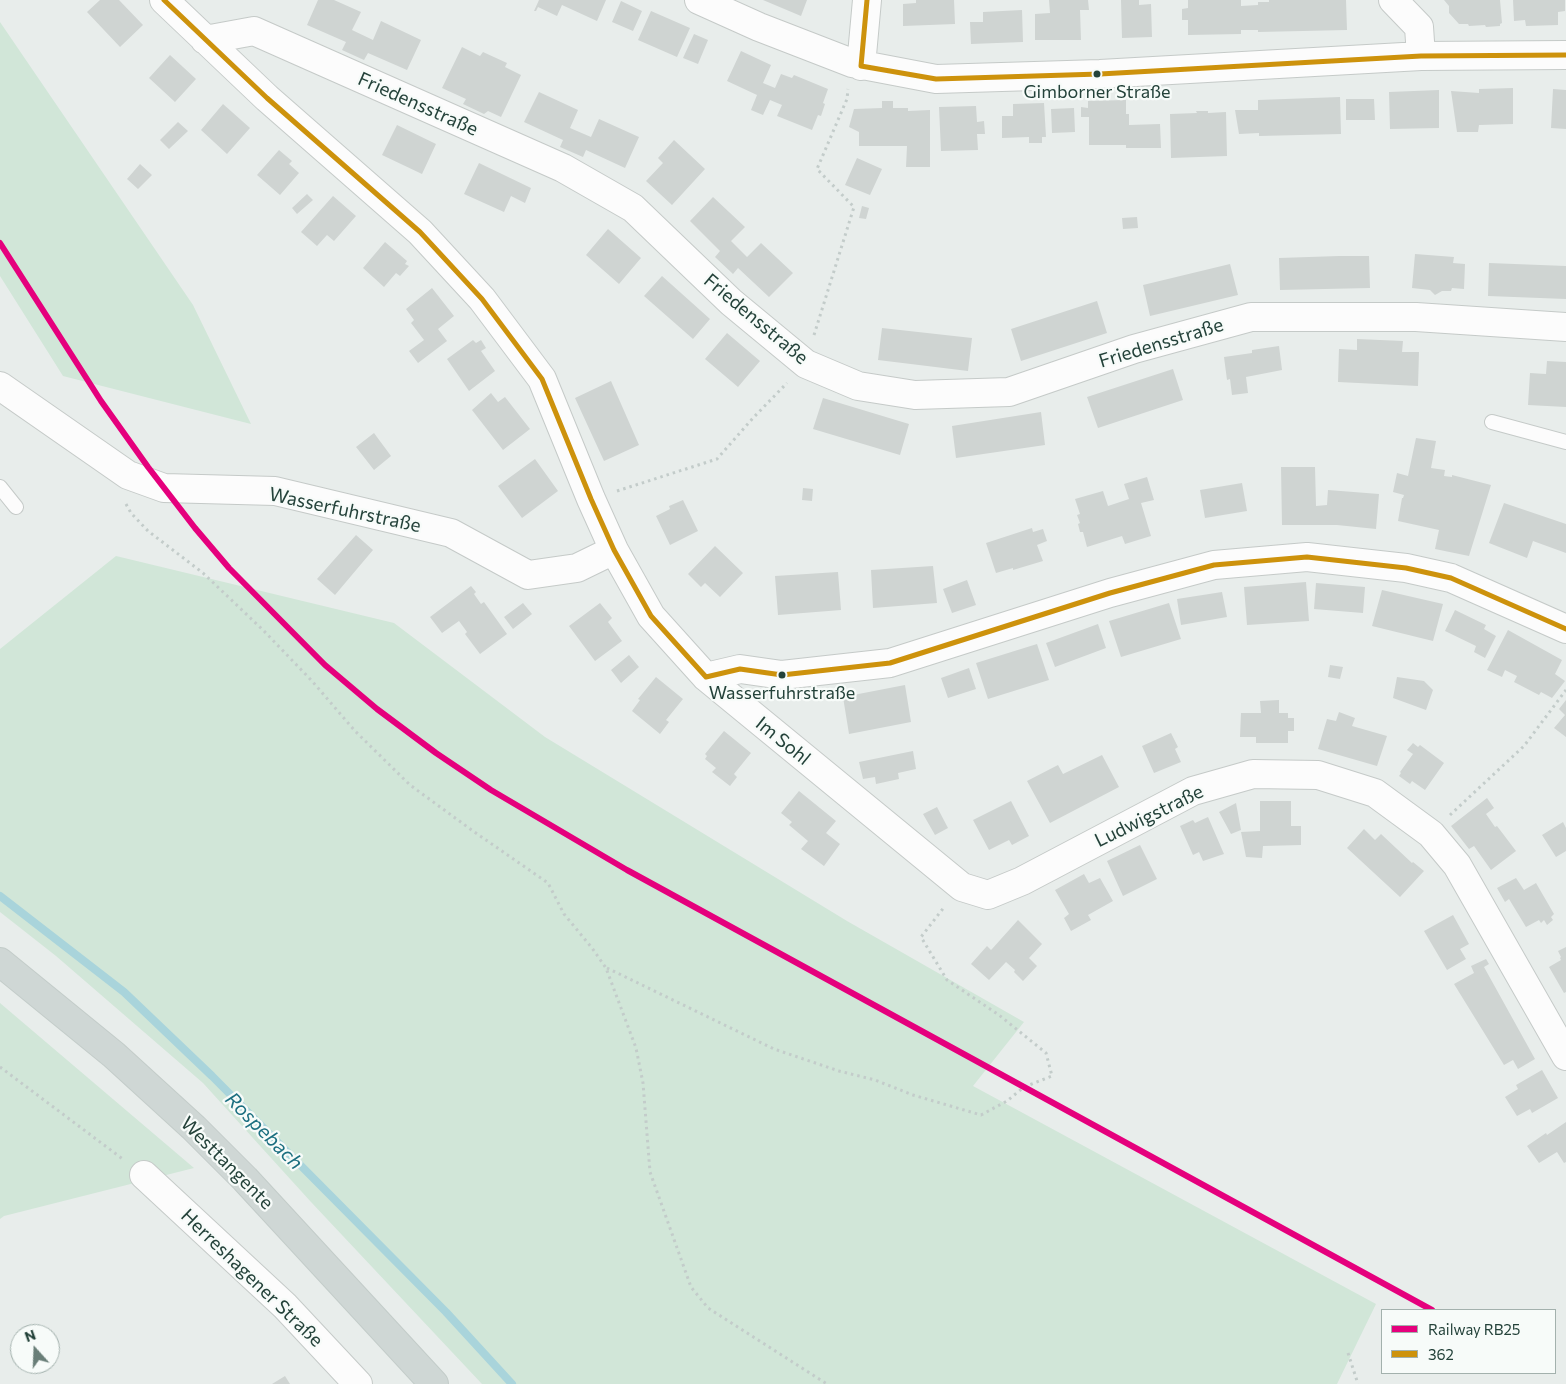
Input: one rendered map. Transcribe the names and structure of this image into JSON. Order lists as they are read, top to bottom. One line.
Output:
{"streets":{"main road":["Westtangente"],"street":["Friedensstraße","Wasserfuhrstraße","Im Sohl","Ludwigstraße","Herreshagener Straße"]},"crossings":[["Friedensstraße","Im Sohl"],["Wasserfuhrstraße","Im Sohl"],["Im Sohl","Ludwigstraße"]],"water":["Rospebach"],"places":["Gimborner Straße","Wasserfuhrstraße"],"lines":["transit line 362","rail line RB25"],"legend":["Railway RB25","362"],"north":"top"}
